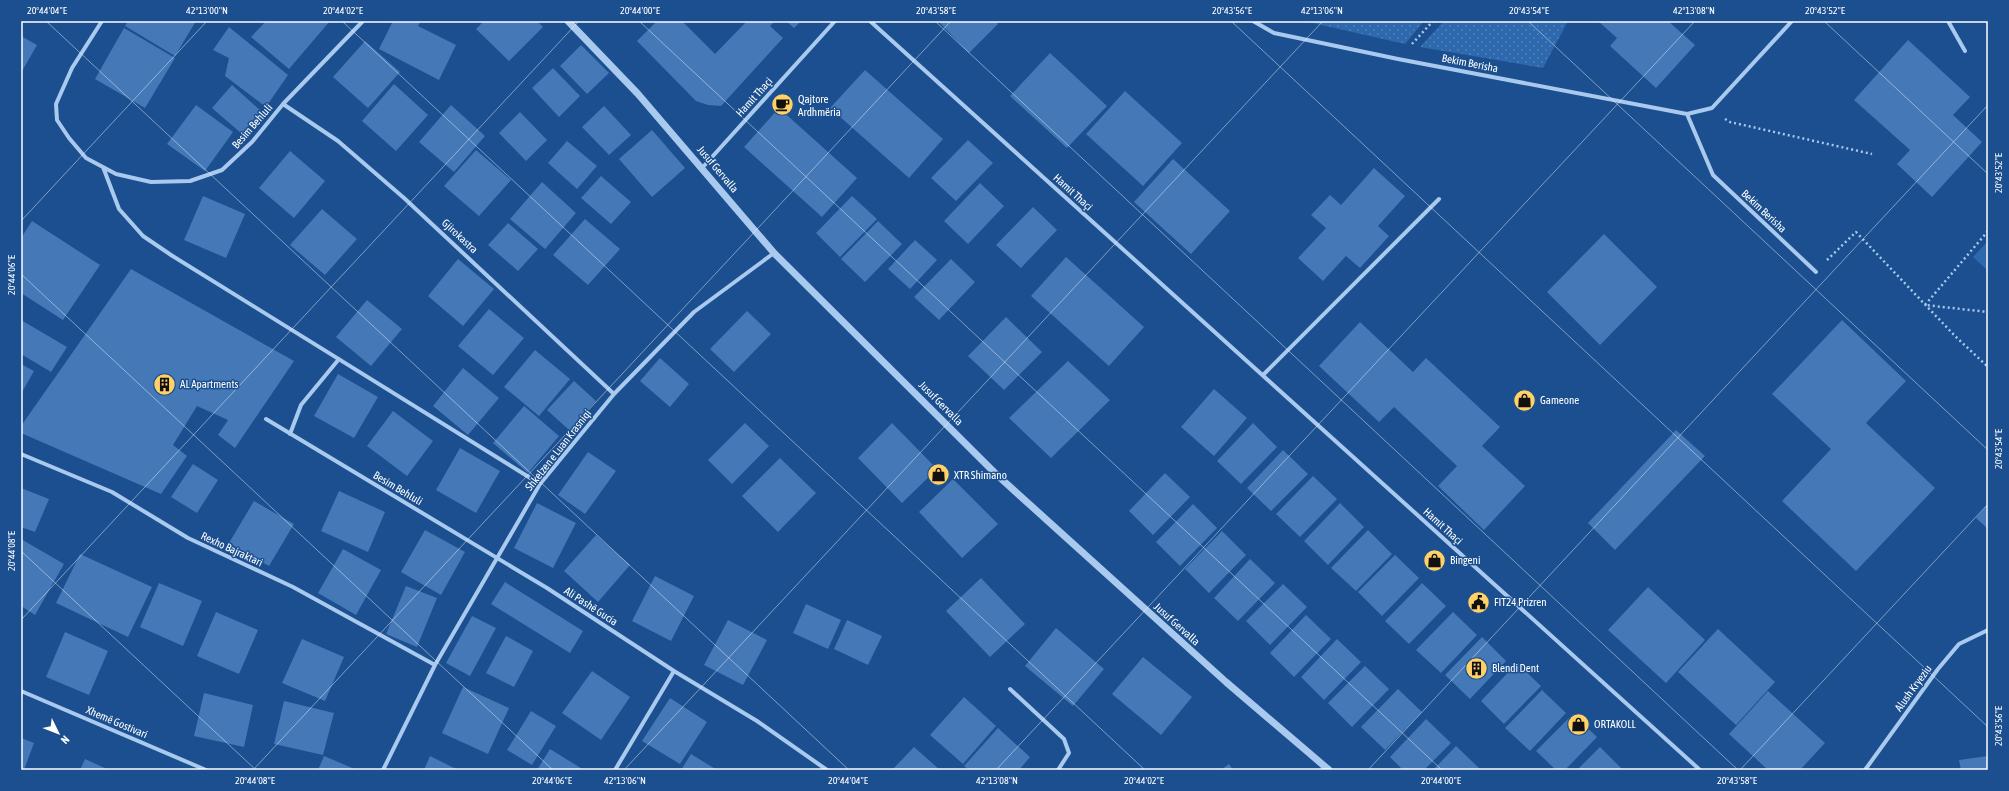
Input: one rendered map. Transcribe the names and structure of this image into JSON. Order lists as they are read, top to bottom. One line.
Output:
{"streets":{"street":["Bekim Berisha","Hamit Thaçi","Besim Behluli","Jusuf Gervalla","Gjirokastra","Shkelzen e Luan Krasniqi","Rexho Bajraktari","Ali Pashë Gucia","Alush Kryeziu","Xhemë Gostivari"]},"crossings":[["Hamit Thaçi","Jusuf Gervalla"],["Besim Behluli","Gjirokastra"],["Besim Behluli","Shkelzen e Luan Krasniqi"],["Besim Behluli","Ali Pashë Gucia"],["Jusuf Gervalla","Shkelzen e Luan Krasniqi"],["Gjirokastra","Shkelzen e Luan Krasniqi"],["Shkelzen e Luan Krasniqi","Rexho Bajraktari"],["Shkelzen e Luan Krasniqi","Ali Pashë Gucia"]],"places":{"cafe":["Qajtore Ardhmëria"],"building":["AL Apartments","Blendi Dent"],"shop":["Gameone","XTR Shimano","Bingeni","ORTAKOLL"],"public building":["FIT24 Prizren"]},"north":"bottom right","coordinates":["20°44'04\"E","42°13'00\"N","20°44'02\"E","20°44'00\"E","20°43'58\"E","20°43'56\"E","42°13'06\"N","20°43'54\"E","42°13'08\"N","20°43'52\"E","20°44'06\"E","20°44'08\"E"]}
